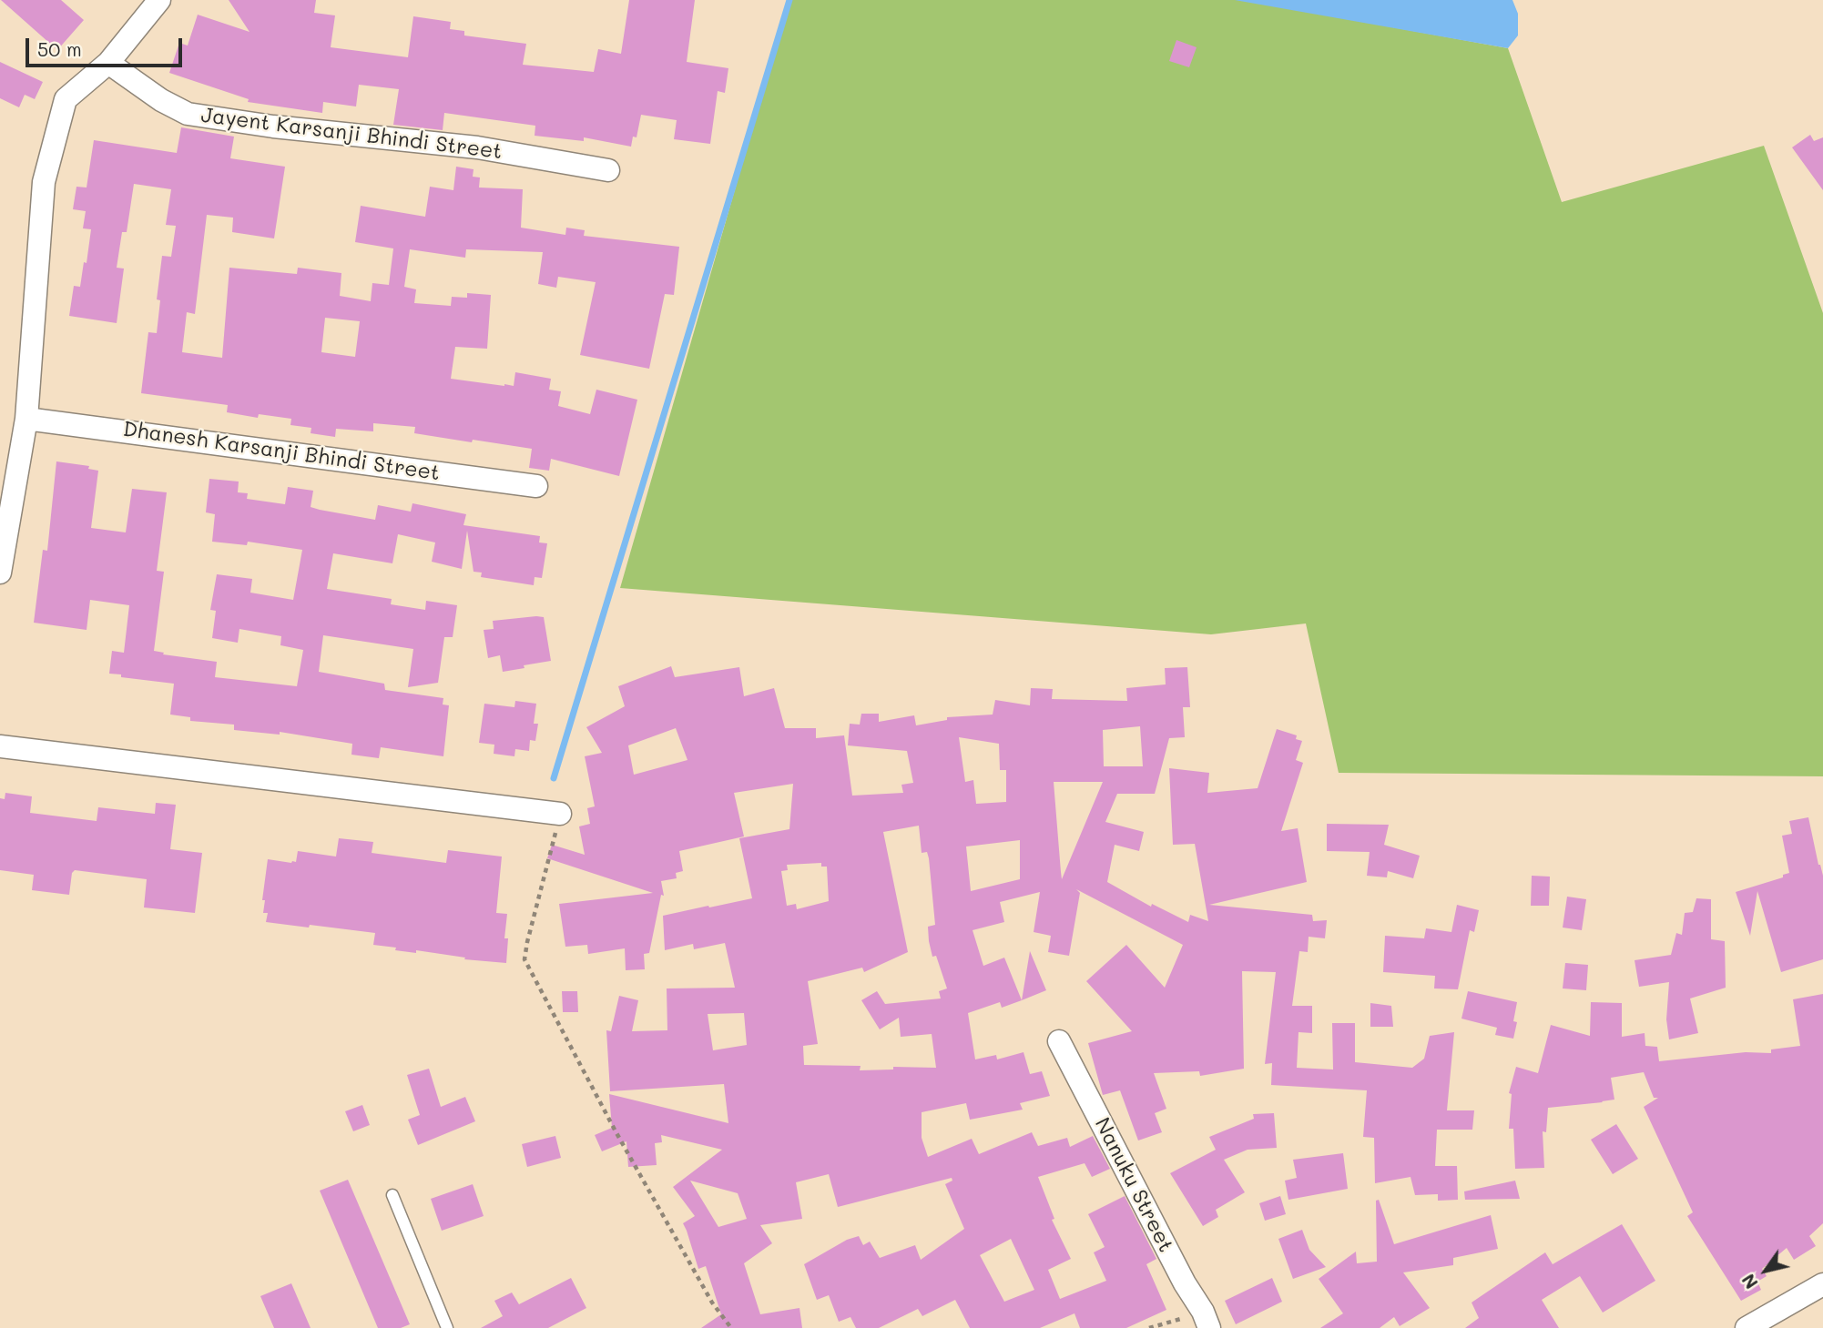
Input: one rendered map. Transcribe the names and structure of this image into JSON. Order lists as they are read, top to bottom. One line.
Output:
{"streets":{"street":["Jayent Karsanji Bhindi Street","Dhanesh Karsanji Bhindi Street","Nanuku Street"]},"scale_bar":"50 m","north":"bottom left"}
